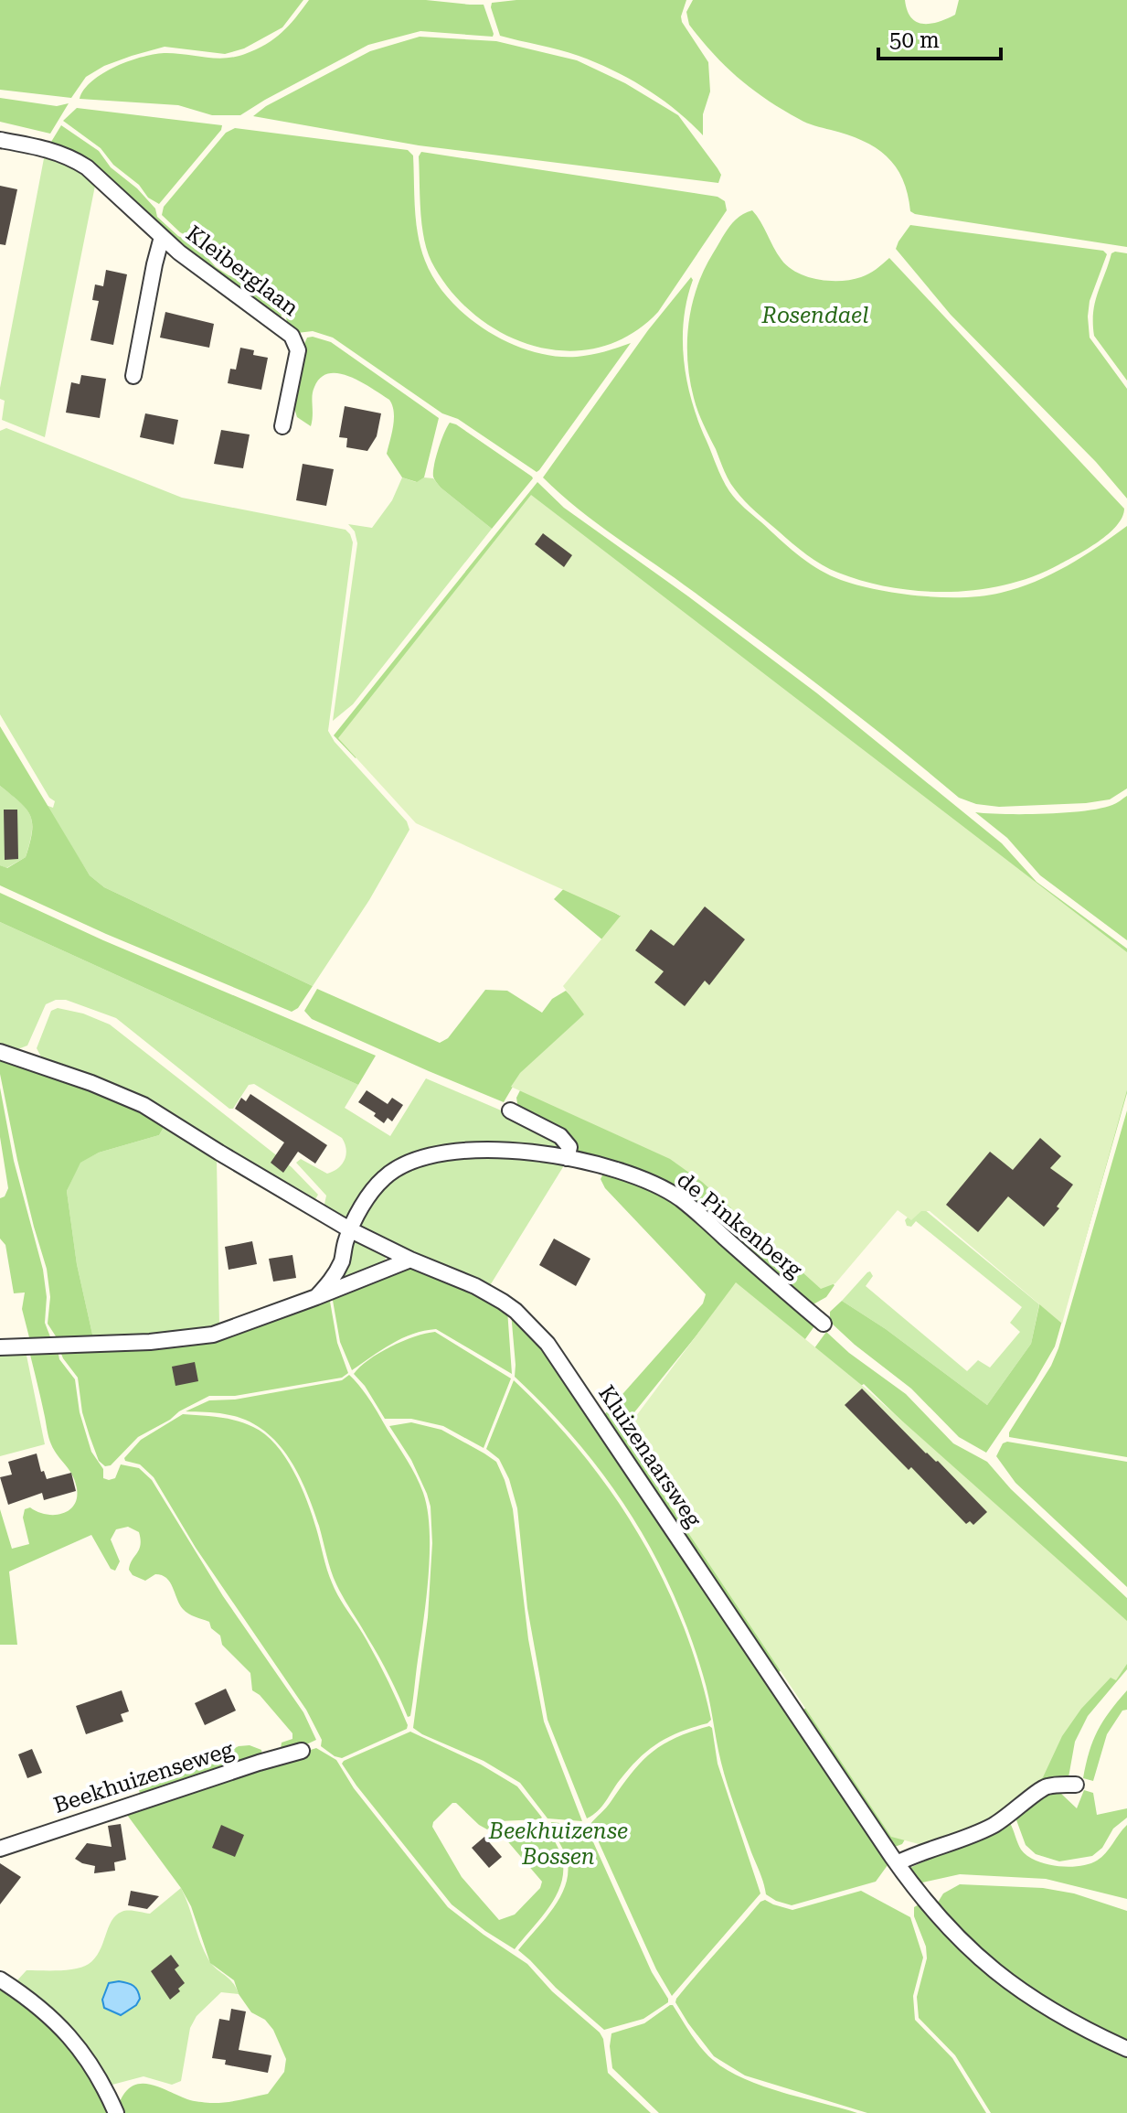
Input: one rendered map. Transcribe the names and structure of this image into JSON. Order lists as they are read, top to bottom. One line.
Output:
{"streets":{"street":["Kleiberglaan","de Pinkenberg","Kluizenaarsweg","Beekhuizenseweg"]},"crossings":[["de Pinkenberg","Kluizenaarsweg"]],"parks":["Rosendael","Beekhuizense Bossen"],"scale_bar":"50 m"}
